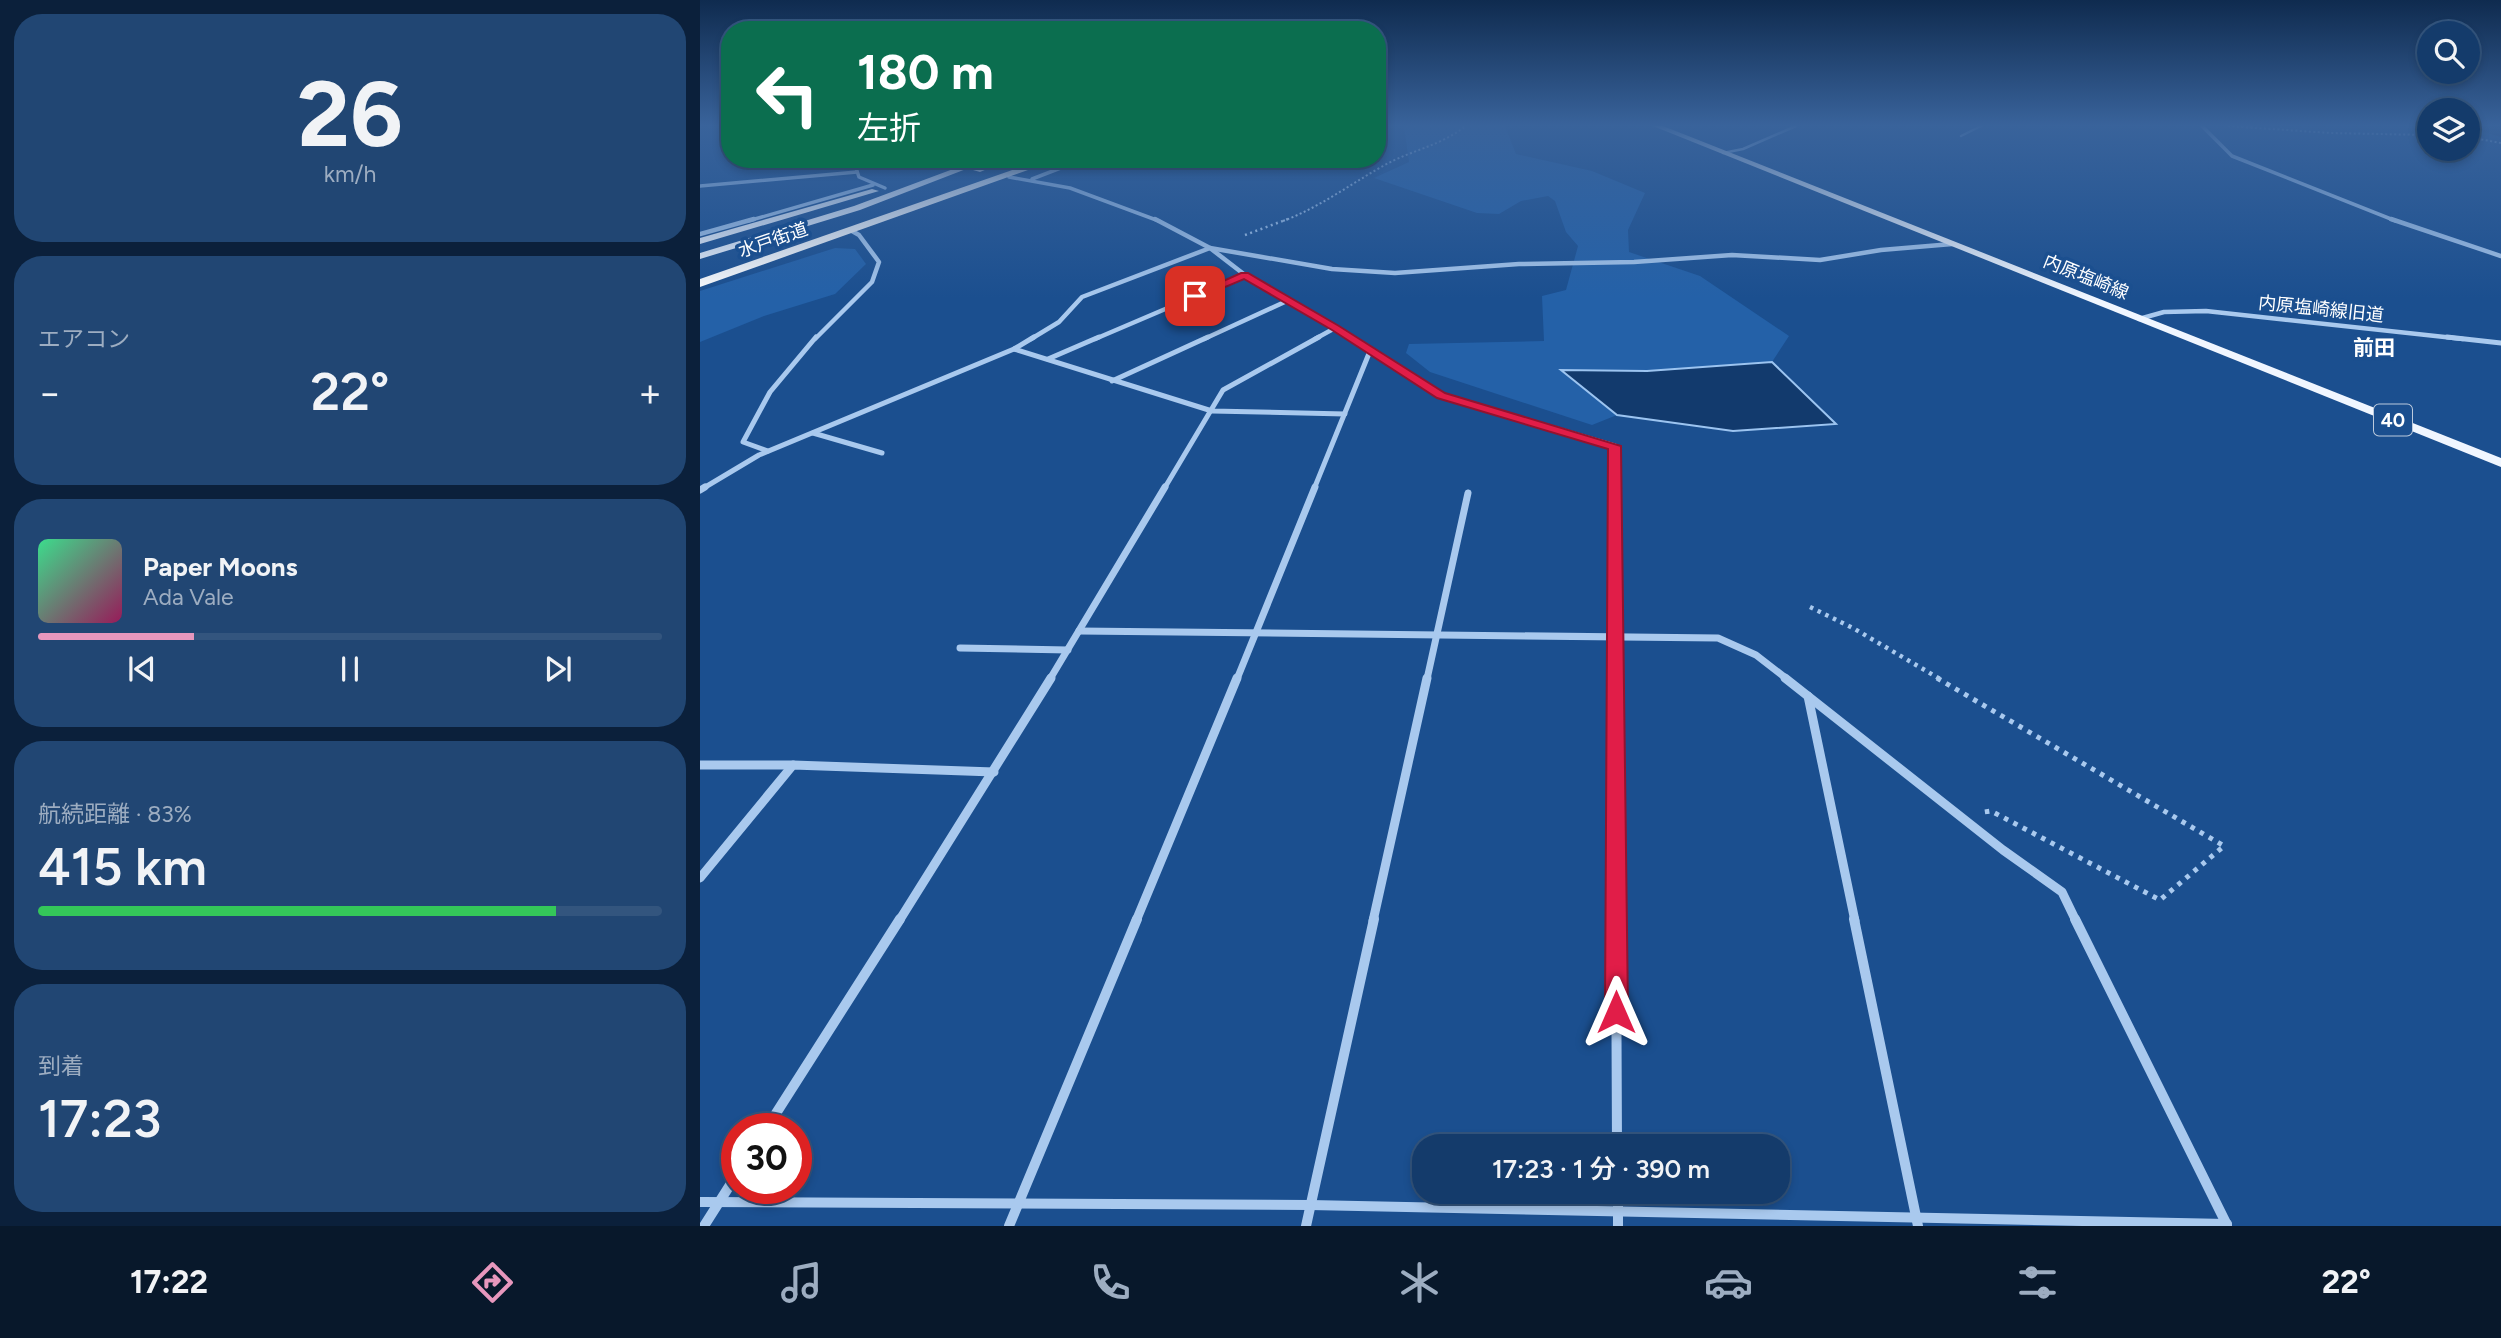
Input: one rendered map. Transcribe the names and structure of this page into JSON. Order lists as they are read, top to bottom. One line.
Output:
{"streets":{"highway":["水戸街道"],"main road":["内原塩崎線","40"],"street":["内原塩崎線旧道"]},"crossings":[["内原塩崎線","内原塩崎線旧道"]],"districts":["前田"],"page":{"tile":[["26","km/h"],"エアコン",["航続距離 · 83%","415 km"],["到着","17:23"]],"turn":["180 m","左折"],"heat":["−","22°","+"],"song":["Paper Moons","Ada Vale"],"limit":"30","trip":"17:23 · 1 分 · 390 m","tabs":["17:22","22°"]}}
